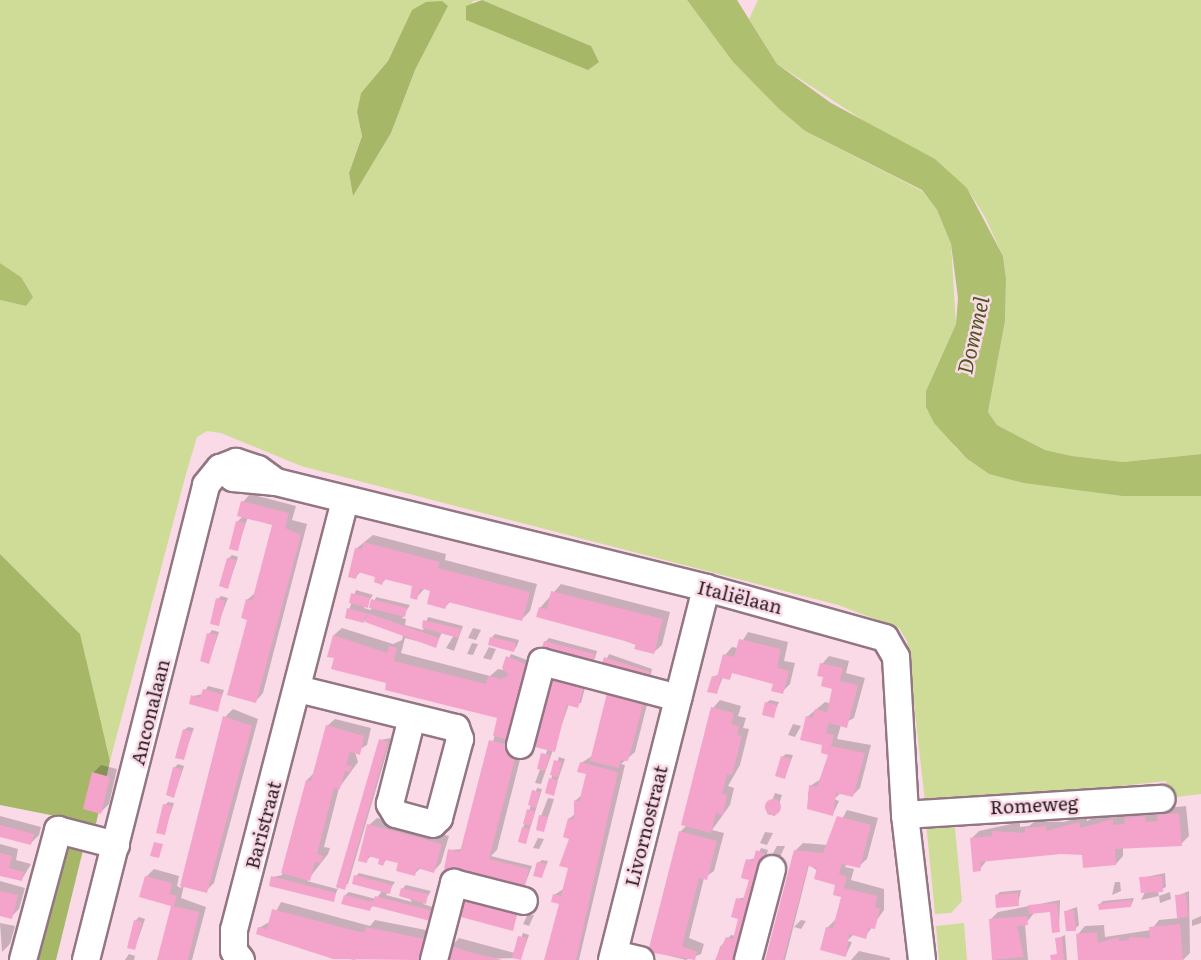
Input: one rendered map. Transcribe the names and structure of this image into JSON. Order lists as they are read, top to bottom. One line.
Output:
{"streets":{"street":["Italiëlaan","Anconalaan","Romeweg","Baristraat","Livornostraat"]},"crossings":[["Italiëlaan","Anconalaan"],["Italiëlaan","Romeweg"],["Italiëlaan","Baristraat"],["Italiëlaan","Livornostraat"]],"water":["Dommel"]}
